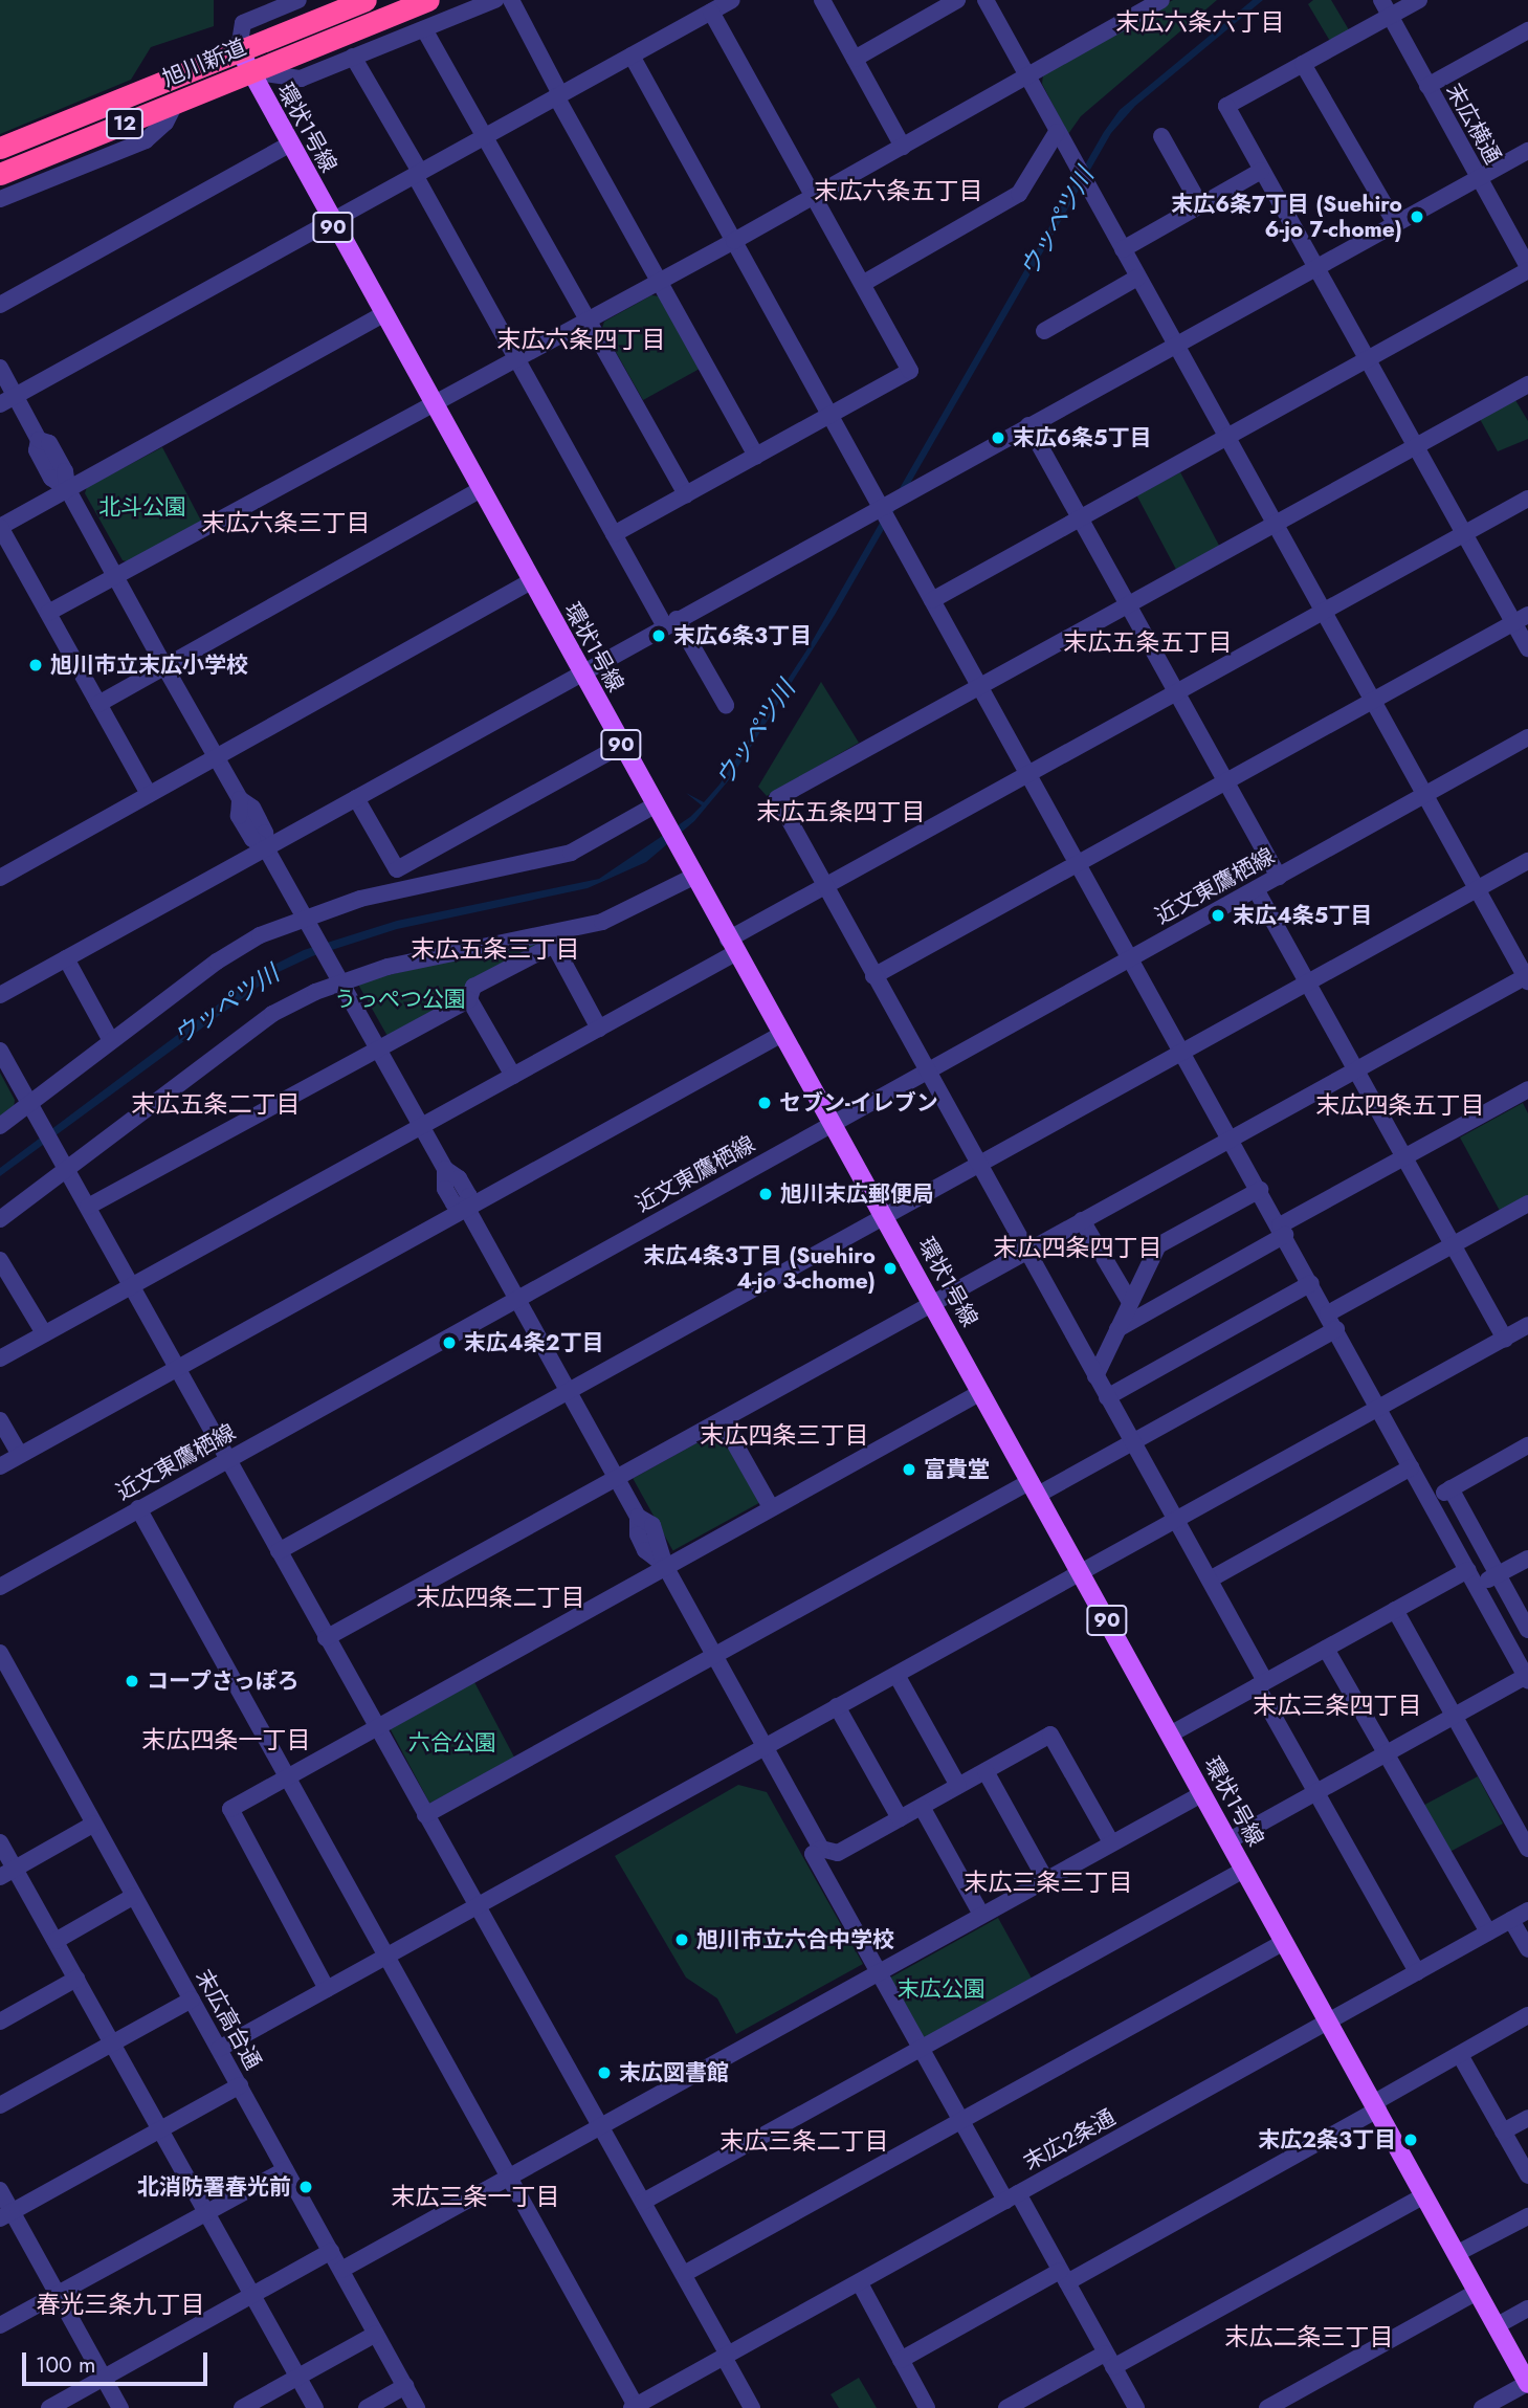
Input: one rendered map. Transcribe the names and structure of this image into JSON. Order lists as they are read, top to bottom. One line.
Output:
{"streets":{"highway":["旭川新道","12"],"main road":["環状1号線","90"],"street":["末広横通","近文東鷹栖線","末広高台通","末広2条通"]},"crossings":[["旭川新道","環状1号線"],["環状1号線","近文東鷹栖線"],["環状1号線","末広2条通"]],"districts":["末広六条六丁目","末広六条五丁目","末広六条四丁目","末広六条三丁目","末広五条五丁目","末広五条四丁目","末広五条三丁目","末広五条二丁目","末広四条五丁目","末広四条四丁目","末広四条三丁目","末広四条二丁目","末広三条四丁目","末広四条一丁目","末広三条三丁目","末広三条二丁目","末広三条一丁目","春光三条九丁目","末広二条三丁目"],"water":["ウッペツ川"],"parks":["北斗公園","うっぺつ公園","六合公園","末広公園"],"places":["末広6条7丁目 (Suehiro 6-jo 7-chome)","末広6条5丁目","末広6条3丁目","旭川市立末広小学校","末広4条5丁目","セブン-イレブン","旭川末広郵便局","末広4条3丁目 (Suehiro 4-jo 3-chome)","末広4条2丁目","富貴堂","コープさっぽろ","旭川市立六合中学校","末広図書館","末広2条3丁目","北消防署春光前"],"scale_bar":"100 m"}
